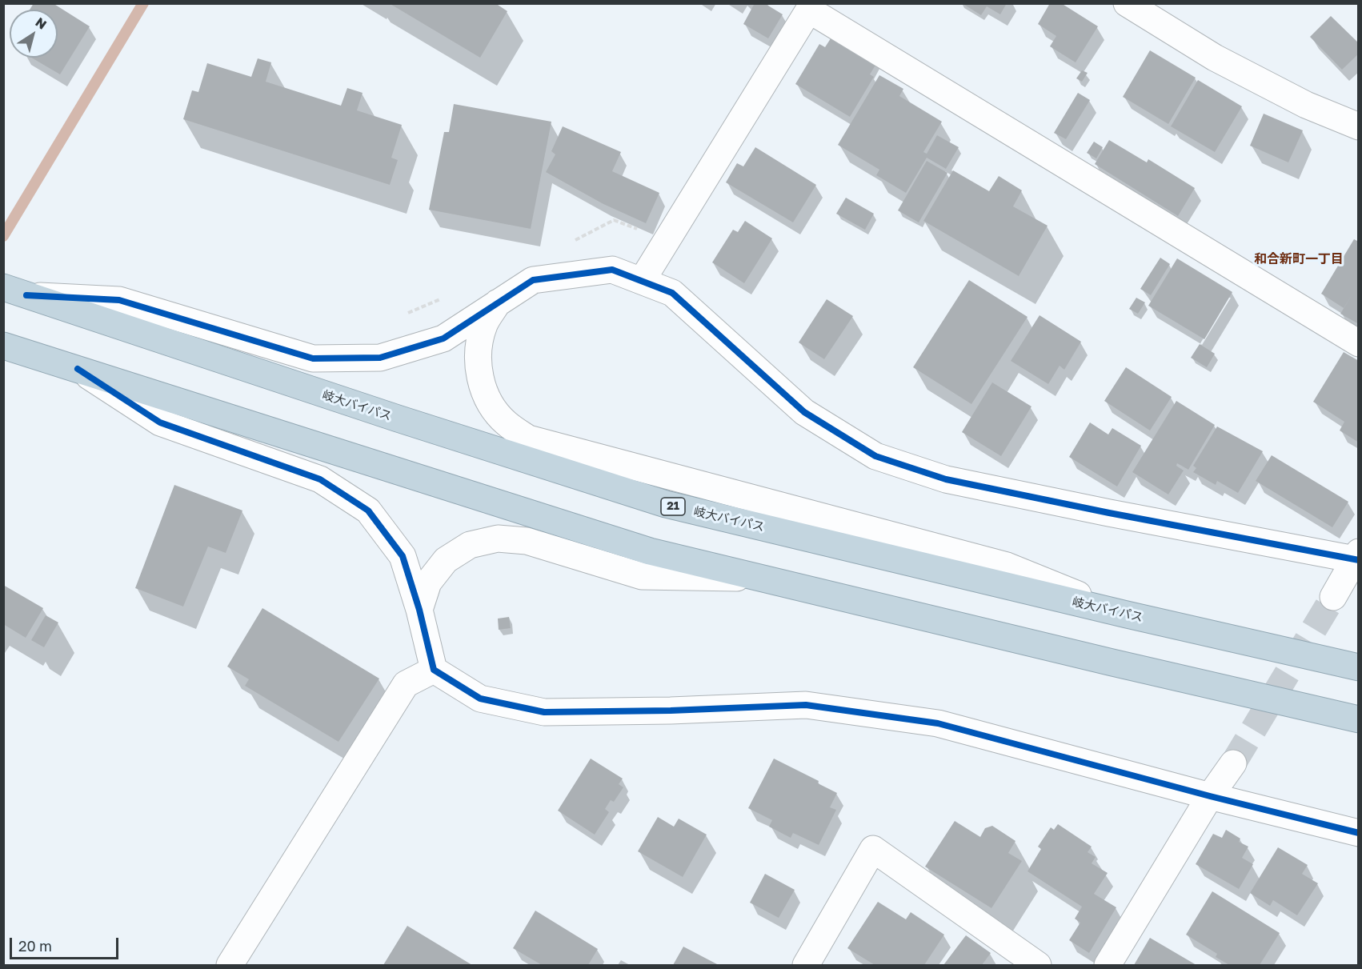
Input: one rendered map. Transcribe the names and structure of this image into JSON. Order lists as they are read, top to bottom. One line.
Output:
{"streets":{"highway":["岐大バイパス","21"]},"districts":["和合新町一丁目"],"scale_bar":"20 m","north":"top right"}
